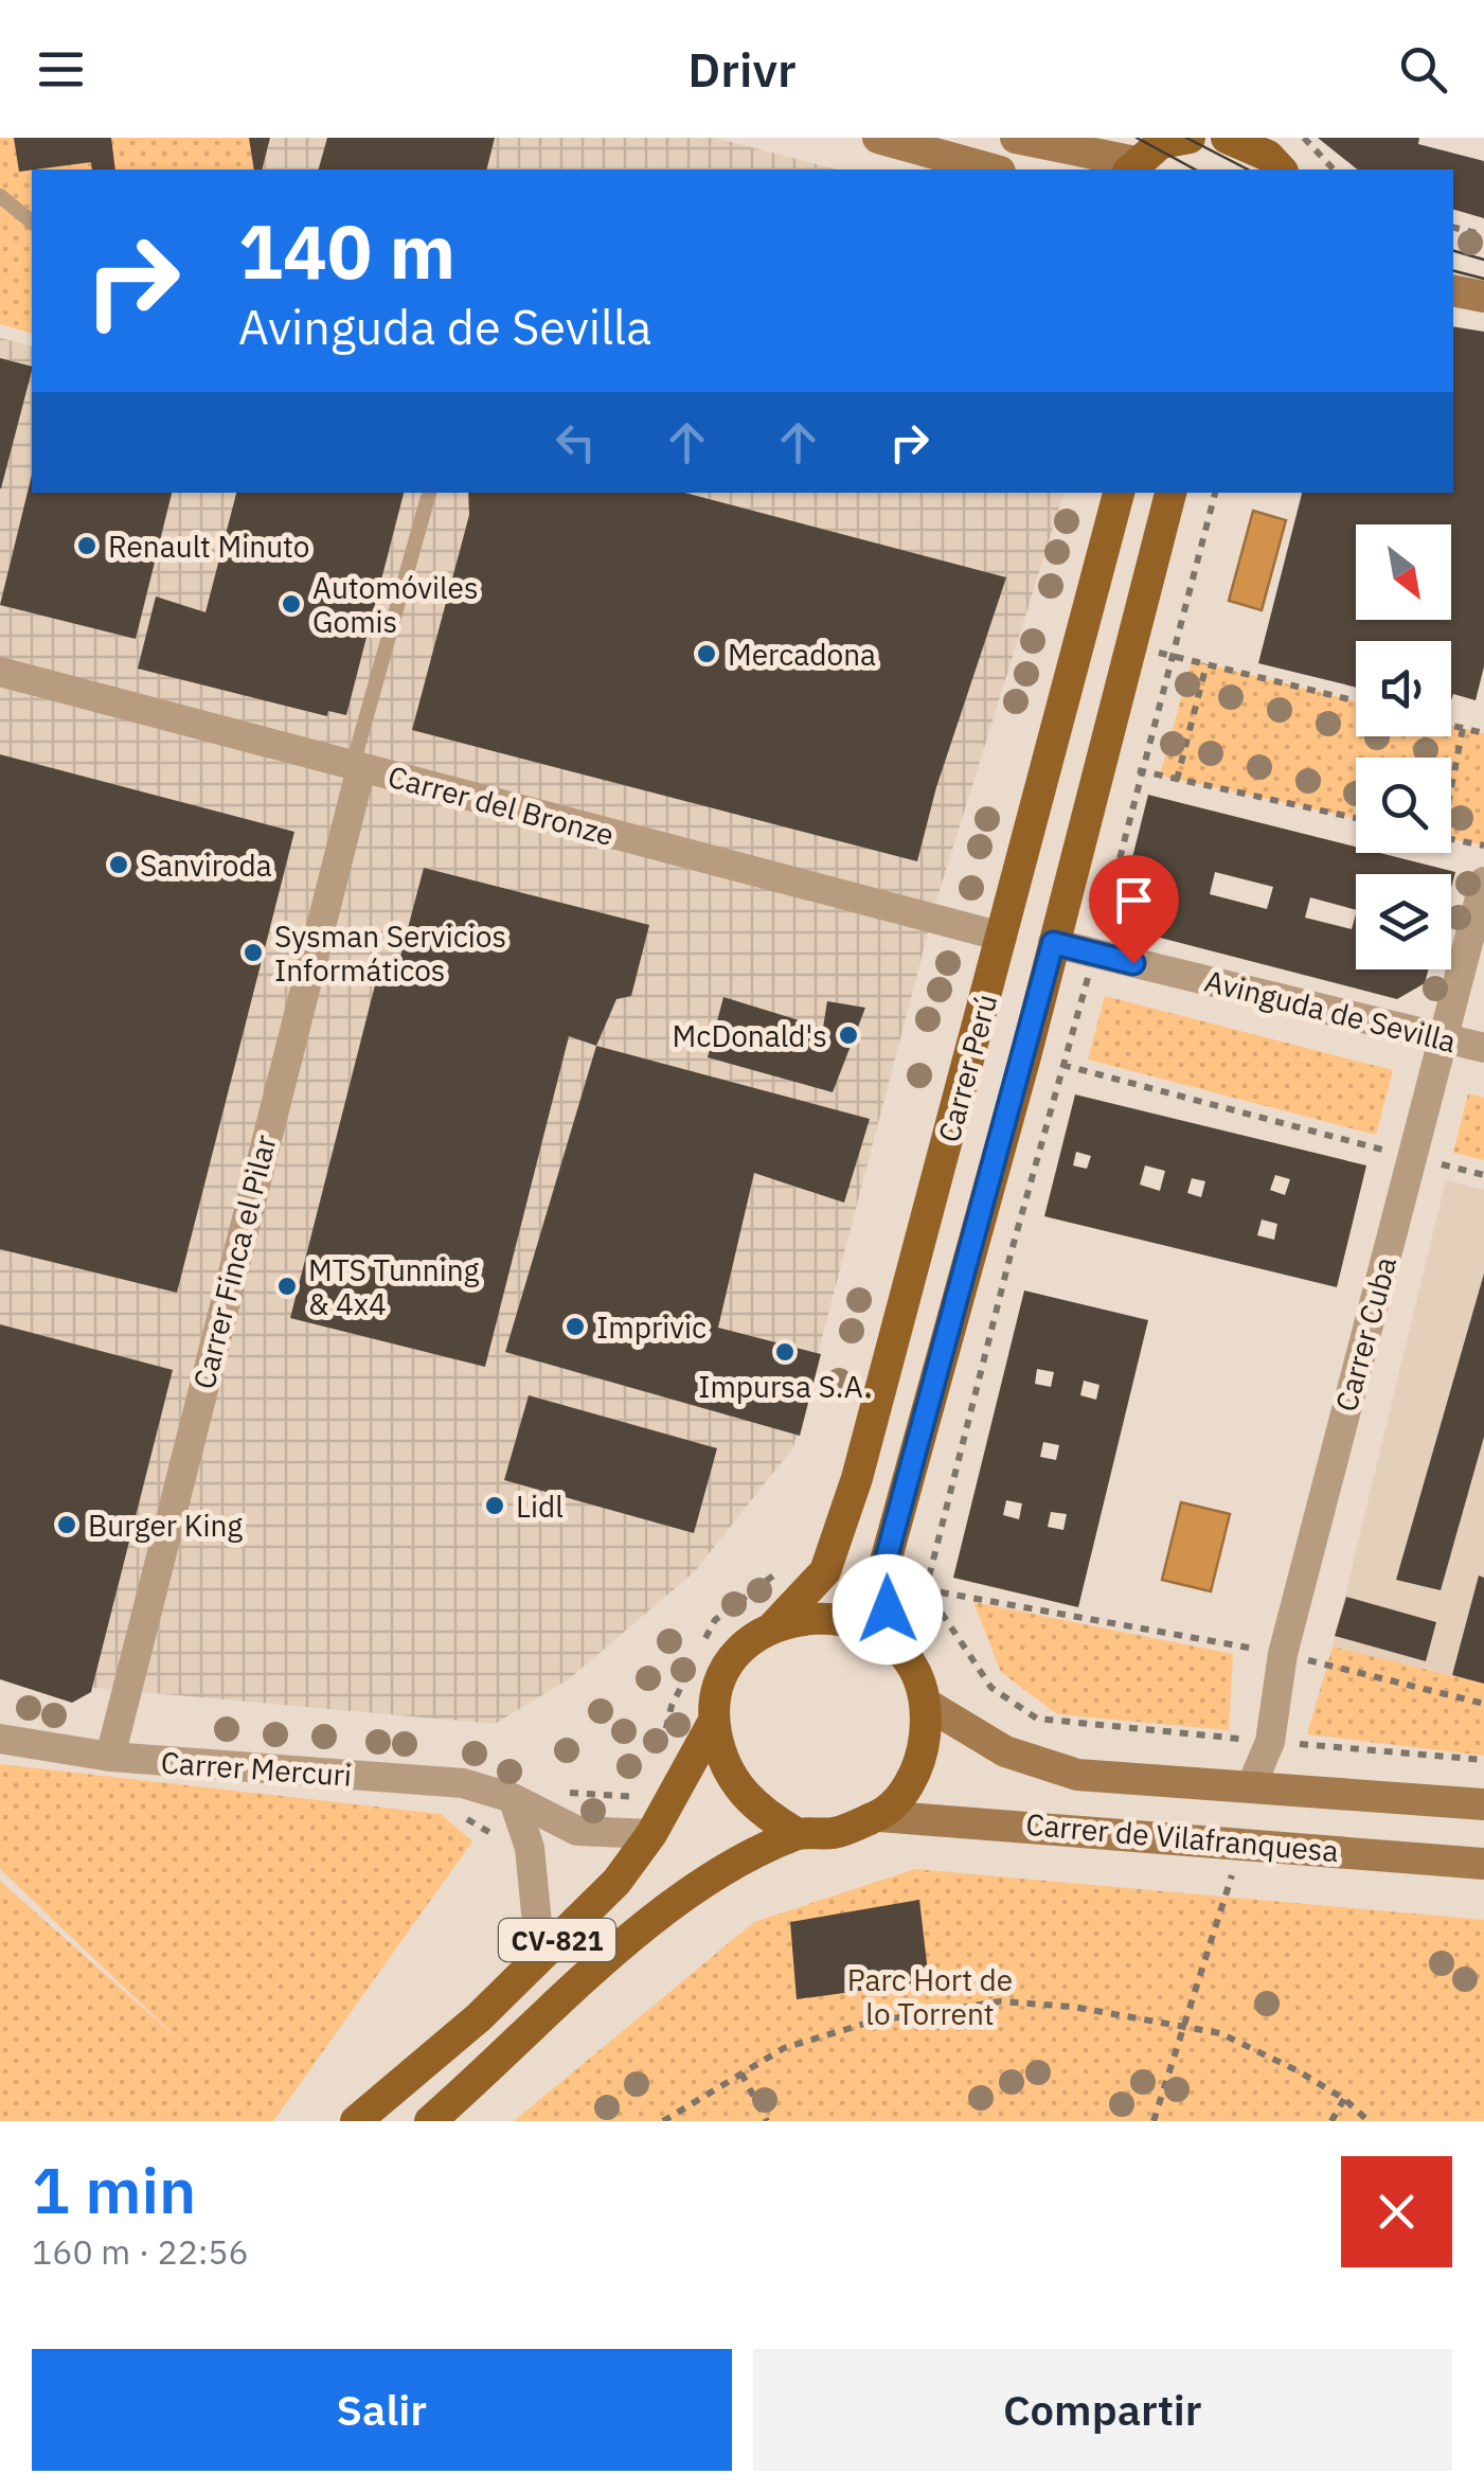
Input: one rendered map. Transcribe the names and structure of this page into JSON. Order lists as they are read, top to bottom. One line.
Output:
{"streets":{"main road":["Carrer Perú","Carrer de Vilafranquesa","CV-821"],"street":["Carrer del Bronze","Avinguda de Sevilla","Carrer Finca el Pilar","Carrer Cuba","Carrer Mercuri"]},"crossings":[["Carrer del Bronze","Carrer Perú"],["Carrer del Bronze","Carrer Finca el Pilar"],["Avinguda de Sevilla","Carrer Perú"],["Avinguda de Sevilla","Carrer Cuba"],["Carrer Perú","Carrer de Vilafranquesa"],["Carrer Perú","CV-821"],["Carrer Finca el Pilar","Carrer Mercuri"],["Carrer Cuba","Carrer de Vilafranquesa"],["Carrer Mercuri","CV-821"],["Carrer de Vilafranquesa","CV-821"]],"parks":["Parc Hort de lo Torrent"],"places":["Renault Minuto","Automóviles Gomis","Mercadona","Sanviroda","Sysman Servicios Informáticos","McDonald's","MTS Tunning & 4x4","Imprivic","Impursa S.A.","Lidl","Burger King"],"north":"bottom right","page":{"header":"Drivr","turn":["140 m","Avinguda de Sevilla"],"heading":["1 min","160 m · 22:56"],"buttons":["Salir","Compartir"]}}
